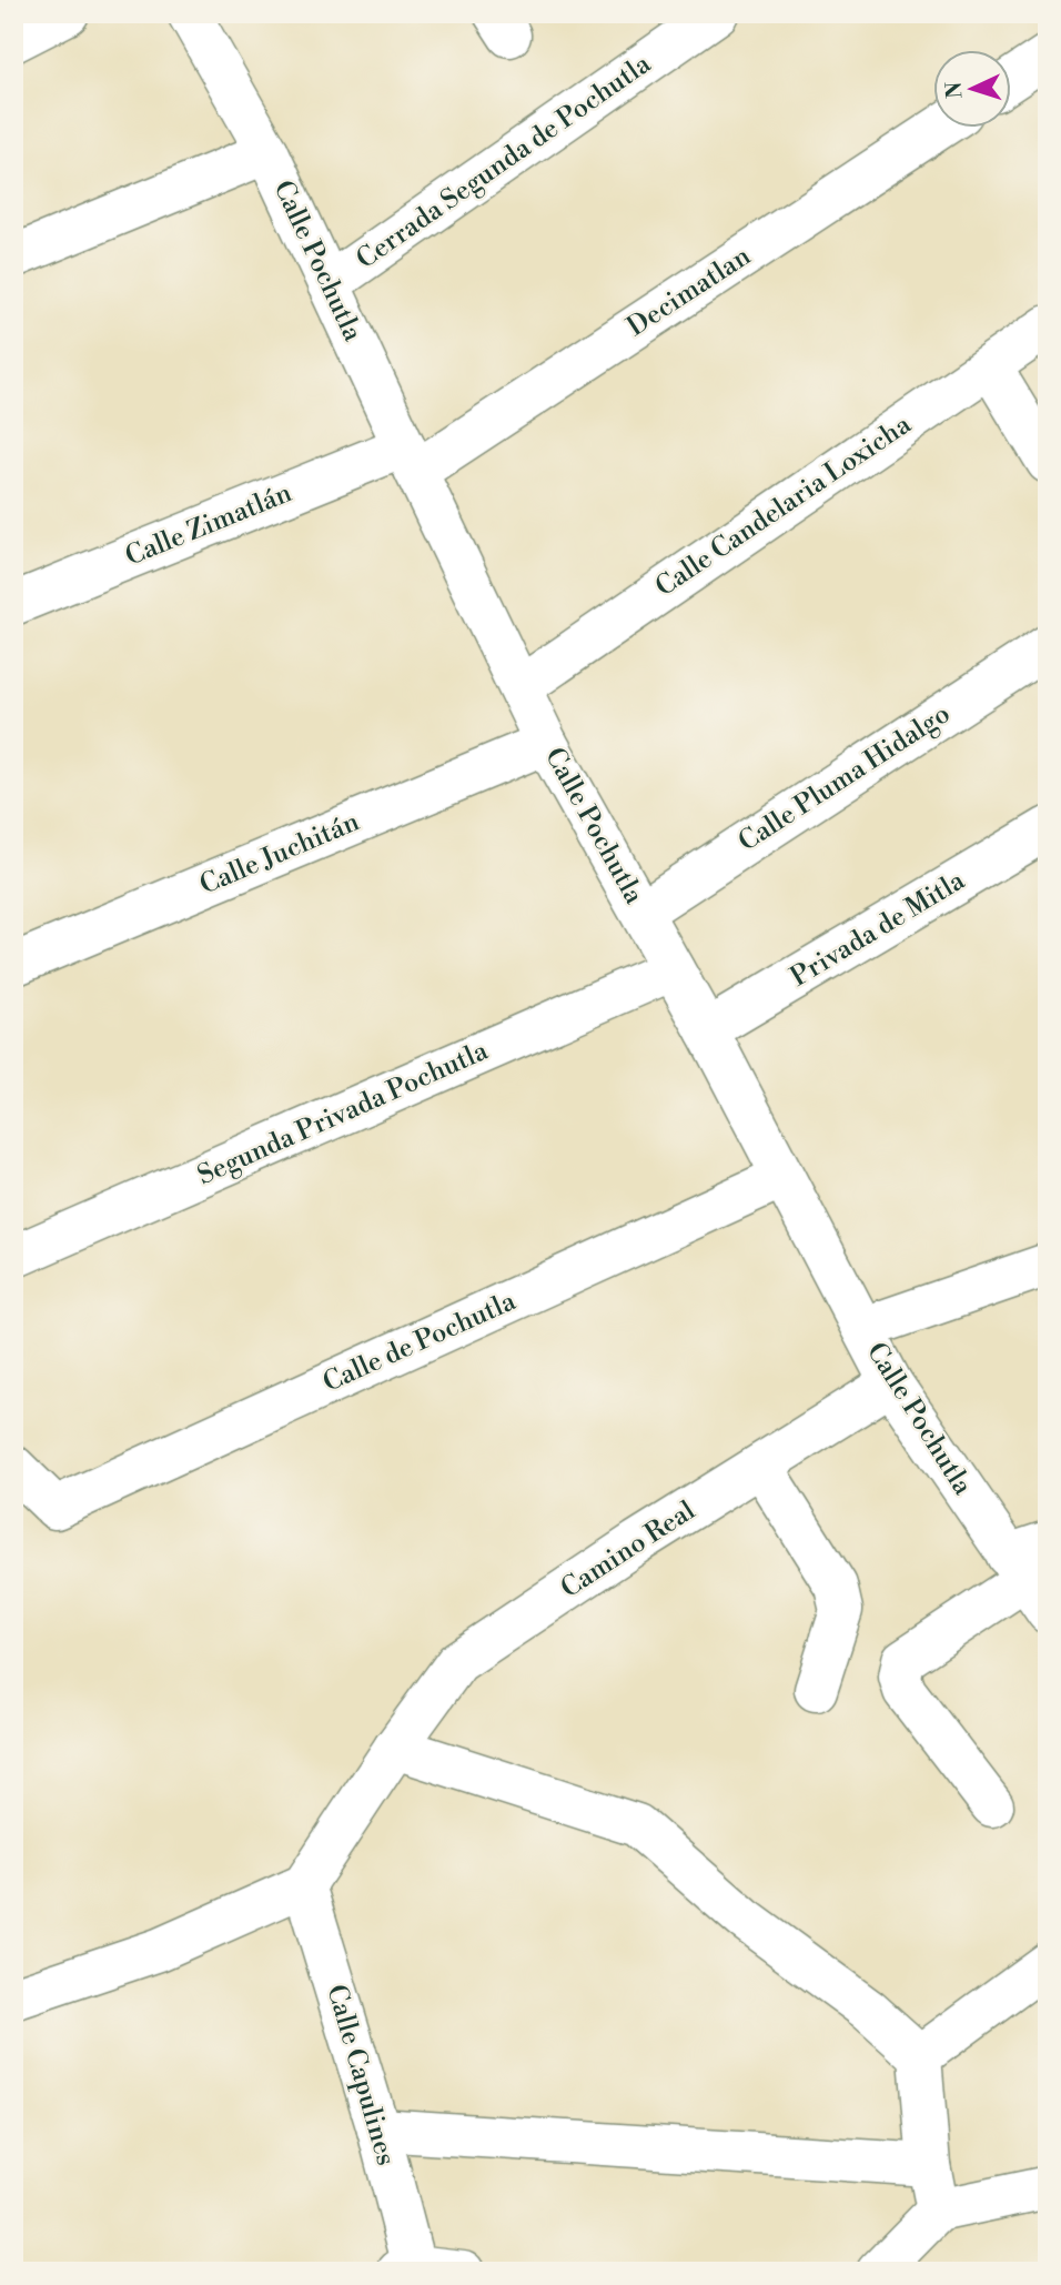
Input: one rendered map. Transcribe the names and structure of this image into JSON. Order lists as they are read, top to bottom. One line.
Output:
{"streets":{"street":["Cerrada Segunda de Pochutla","Calle Pochutla","Decimatlan","Calle Candelaria Loxicha","Calle Zimatlán","Calle Pluma Hidalgo","Calle Juchitán","Privada de Mitla","Segunda Privada Pochutla","Calle de Pochutla","Camino Real","Calle Capulines"]},"crossings":[["Cerrada Segunda de Pochutla","Calle Pochutla"],["Calle Pochutla","Decimatlan"],["Calle Pochutla","Calle Candelaria Loxicha"],["Calle Pochutla","Calle Zimatlán"],["Calle Pochutla","Calle Pluma Hidalgo"],["Calle Pochutla","Calle Juchitán"],["Calle Pochutla","Privada de Mitla"],["Calle Pochutla","Segunda Privada Pochutla"],["Calle Pochutla","Calle de Pochutla"],["Calle Pochutla","Camino Real"],["Decimatlan","Calle Zimatlán"],["Camino Real","Calle Capulines"]],"north":"left"}
